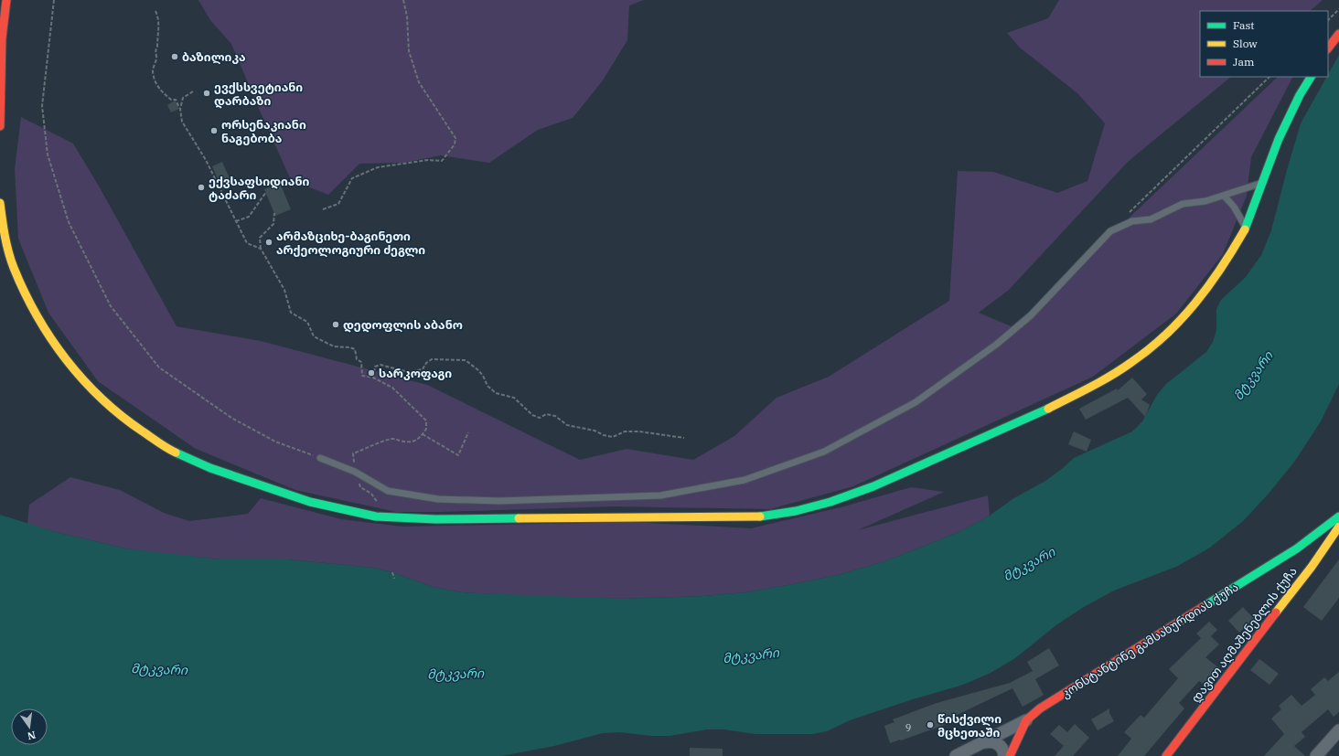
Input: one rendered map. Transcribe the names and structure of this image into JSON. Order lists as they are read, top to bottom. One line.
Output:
{"streets":{"main road":["დავით აღმაშენებლის ქუჩა","კონსტანტინე გამსახურდიას ქუჩა"]},"water":["მტკვარი"],"places":["ბაზილიკა","ევქსსვეტიანი დარბაზი","ორსენაკიანი ნაგებობა","ექვსაფსიდიანი ტაძარი","არმაზციხე-ბაგინეთი არქეოლოგიური ძეგლი","დედოფლის აბანო","სარკოფაგი","წისქვილი მცხეთაში"],"house_numbers":["9"],"legend":["Fast","Slow","Jam"],"north":"bottom"}
